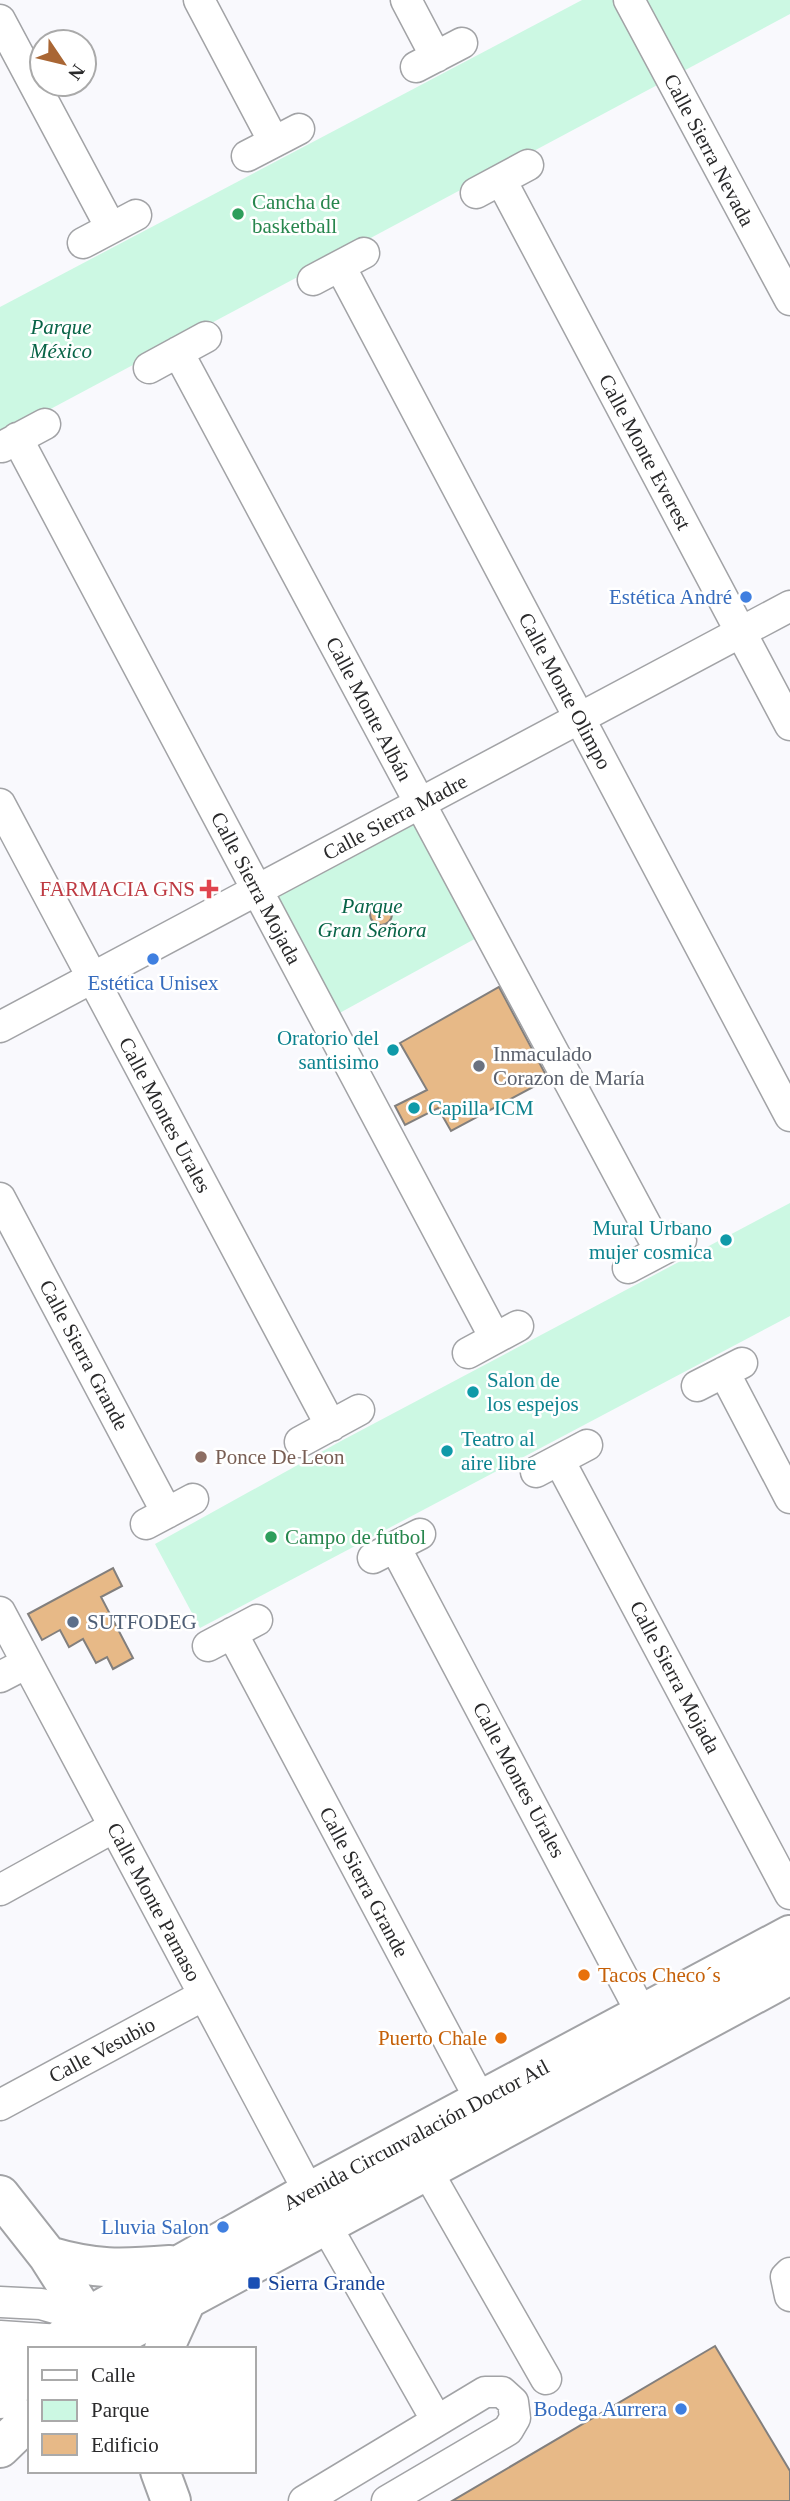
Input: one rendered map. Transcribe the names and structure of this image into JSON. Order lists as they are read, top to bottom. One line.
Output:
{"streets":{"main road":["Avenida Circunvalación Doctor Atl"],"street":["Calle Sierra Nevada","Calle Monte Everest","Calle Monte Olimpo","Calle Monte Albán","Calle Sierra Madre","Calle Sierra Mojada","Calle Montes Urales","Calle Sierra Grande","Calle Monte Parnaso","Calle Vesubio"]},"crossings":[["Calle Monte Everest","Calle Sierra Madre"],["Calle Monte Olimpo","Calle Sierra Madre"],["Calle Monte Albán","Calle Sierra Madre"],["Calle Sierra Madre","Calle Sierra Mojada"],["Calle Sierra Madre","Calle Montes Urales"],["Calle Montes Urales","Avenida Circunvalación Doctor Atl"],["Calle Sierra Grande","Avenida Circunvalación Doctor Atl"],["Calle Monte Parnaso","Calle Vesubio"],["Calle Monte Parnaso","Avenida Circunvalación Doctor Atl"]],"parks":["Parque México","Parque Gran Señora"],"places":{"other":["Cancha de basketball","Estética André","Estética Unisex","Oratorio del santisimo","Inmaculado Corazon de María","Capilla ICM","Mural Urbano mujer cosmica","Salon de los espejos","Teatro al aire libre","Ponce De Leon","Campo de futbol","SUTFODEG","Tacos Checo´s","Puerto Chale","Lluvia Salon","Bodega Aurrera"],"health":["FARMACIA GNS"],"transit":["Sierra Grande"]},"legend":["Calle","Parque","Edificio"],"north":"bottom right"}
